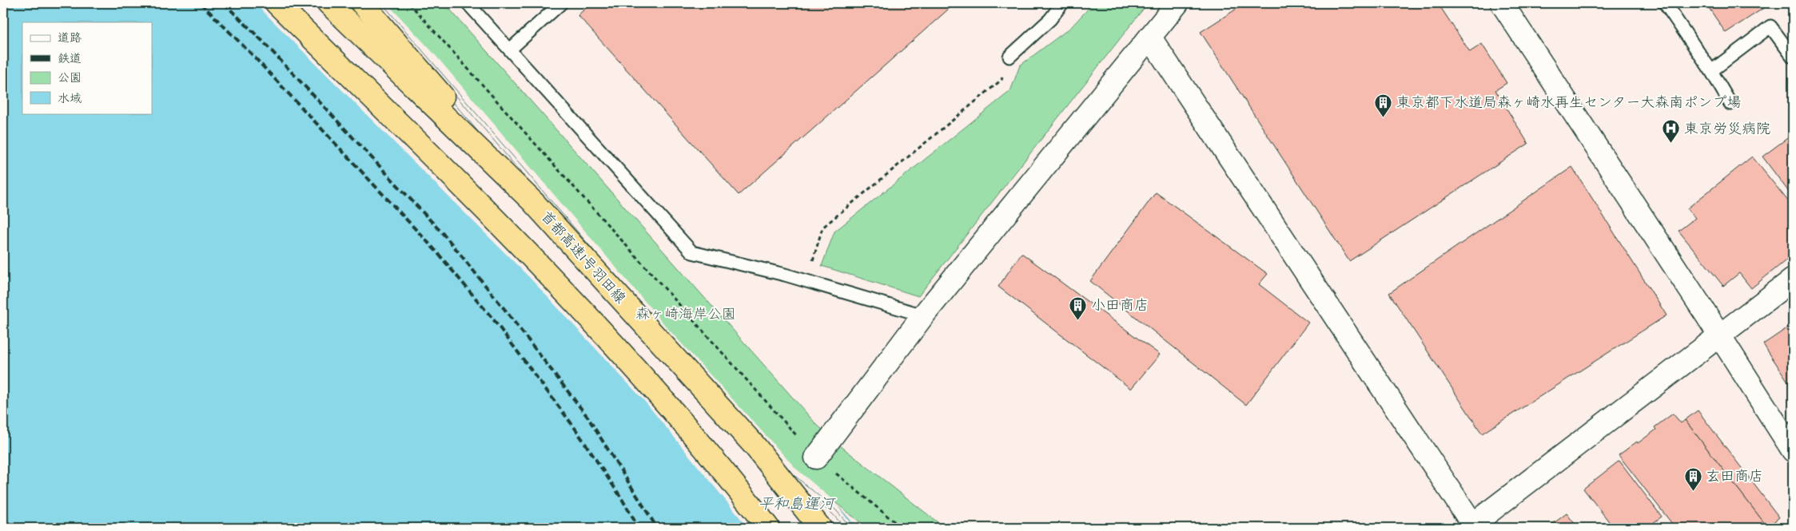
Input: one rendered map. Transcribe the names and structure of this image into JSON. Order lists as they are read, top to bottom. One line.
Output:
{"streets":{"highway":["首都高速1号羽田線"]},"water":["平和島運河"],"parks":["森ヶ崎海岸公園"],"places":{"building":["東京都下水道局森ヶ崎水再生センター大森南ポンプ場","小田商店","玄田商店"],"hospital":["東京労災病院"]},"legend":["道路","鉄道","公園","水域"]}
